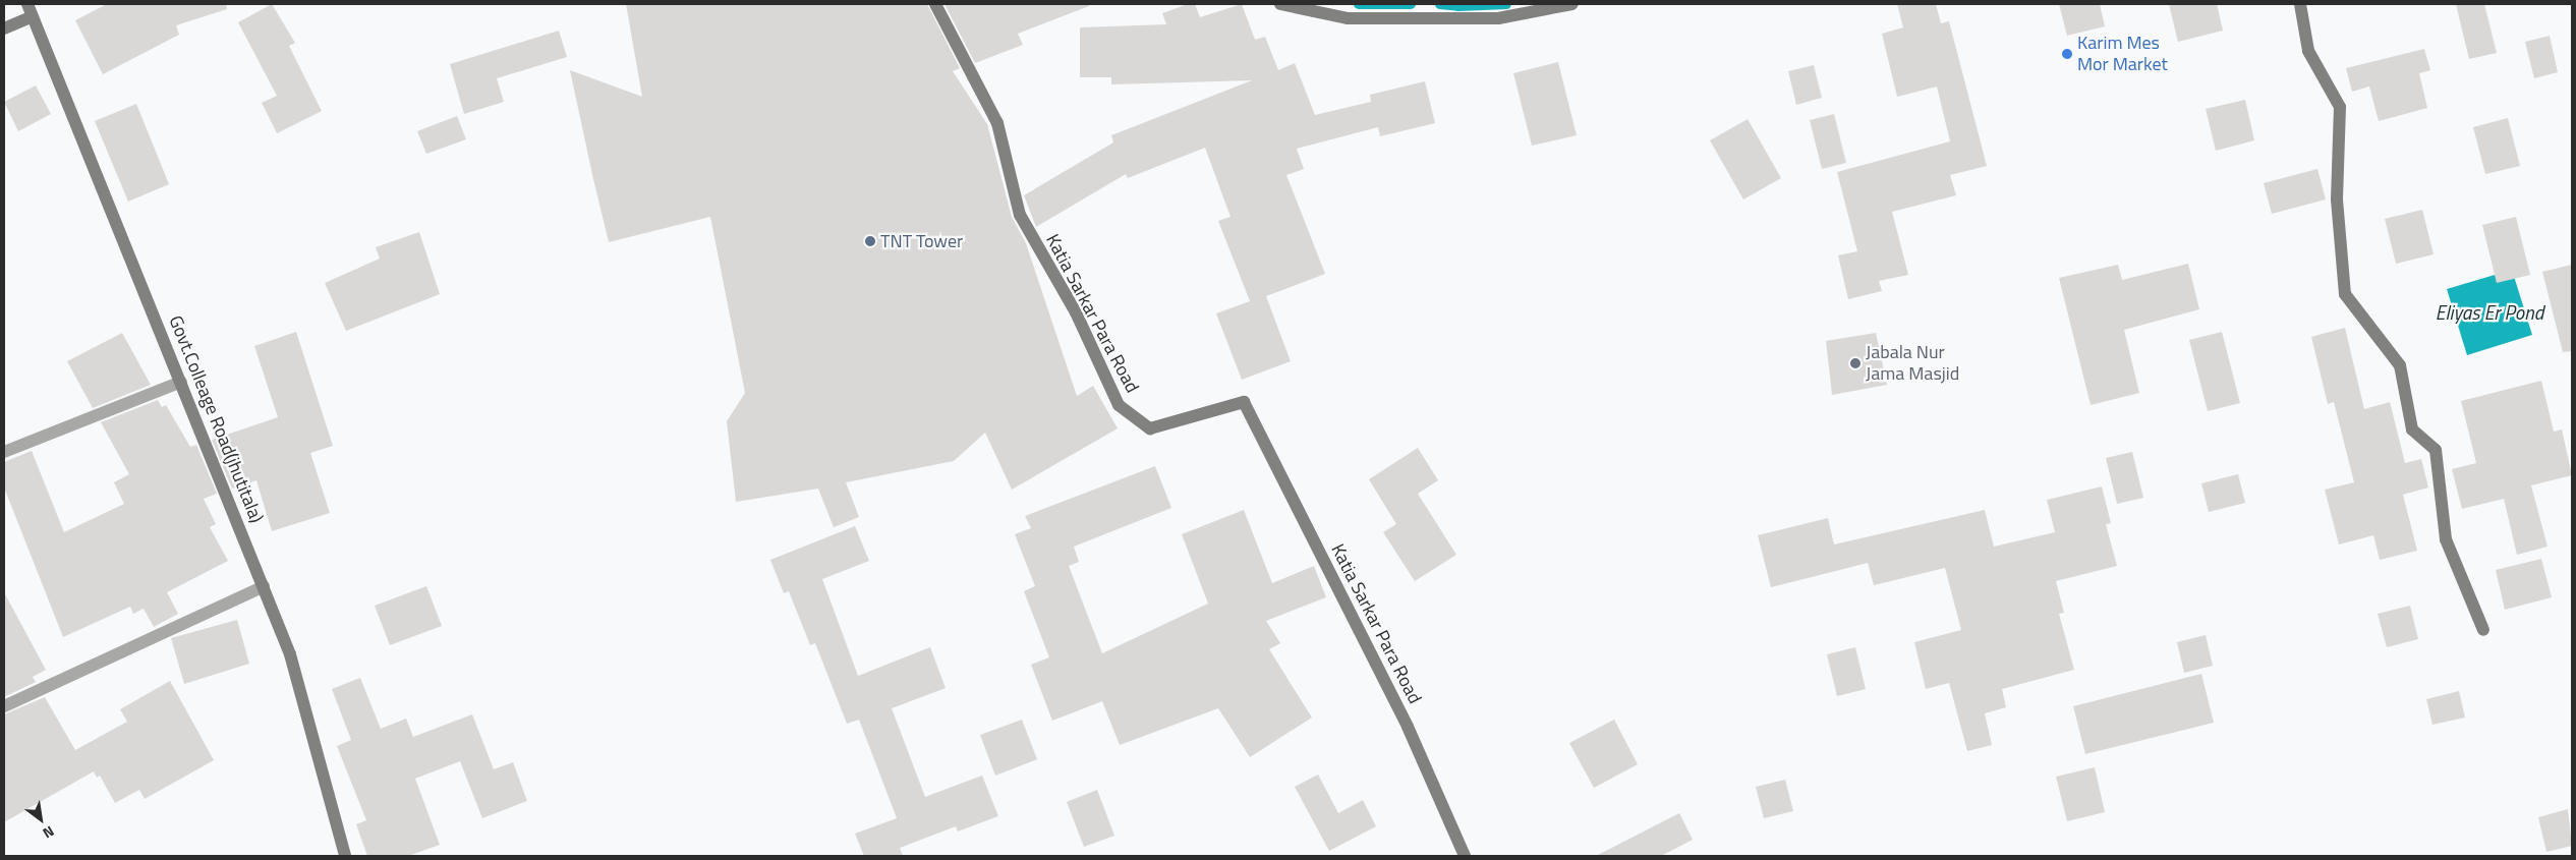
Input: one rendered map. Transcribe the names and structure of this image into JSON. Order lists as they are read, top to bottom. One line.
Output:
{"streets":{"street":["Katia Sarkar Para Road","Govt.Colleage Road(jhutitala)"]},"water":["Eliyas Er Pond"],"places":["Karim Mes Mor Market","TNT Tower","Jabala Nur Jama Masjid"],"north":"bottom right"}
